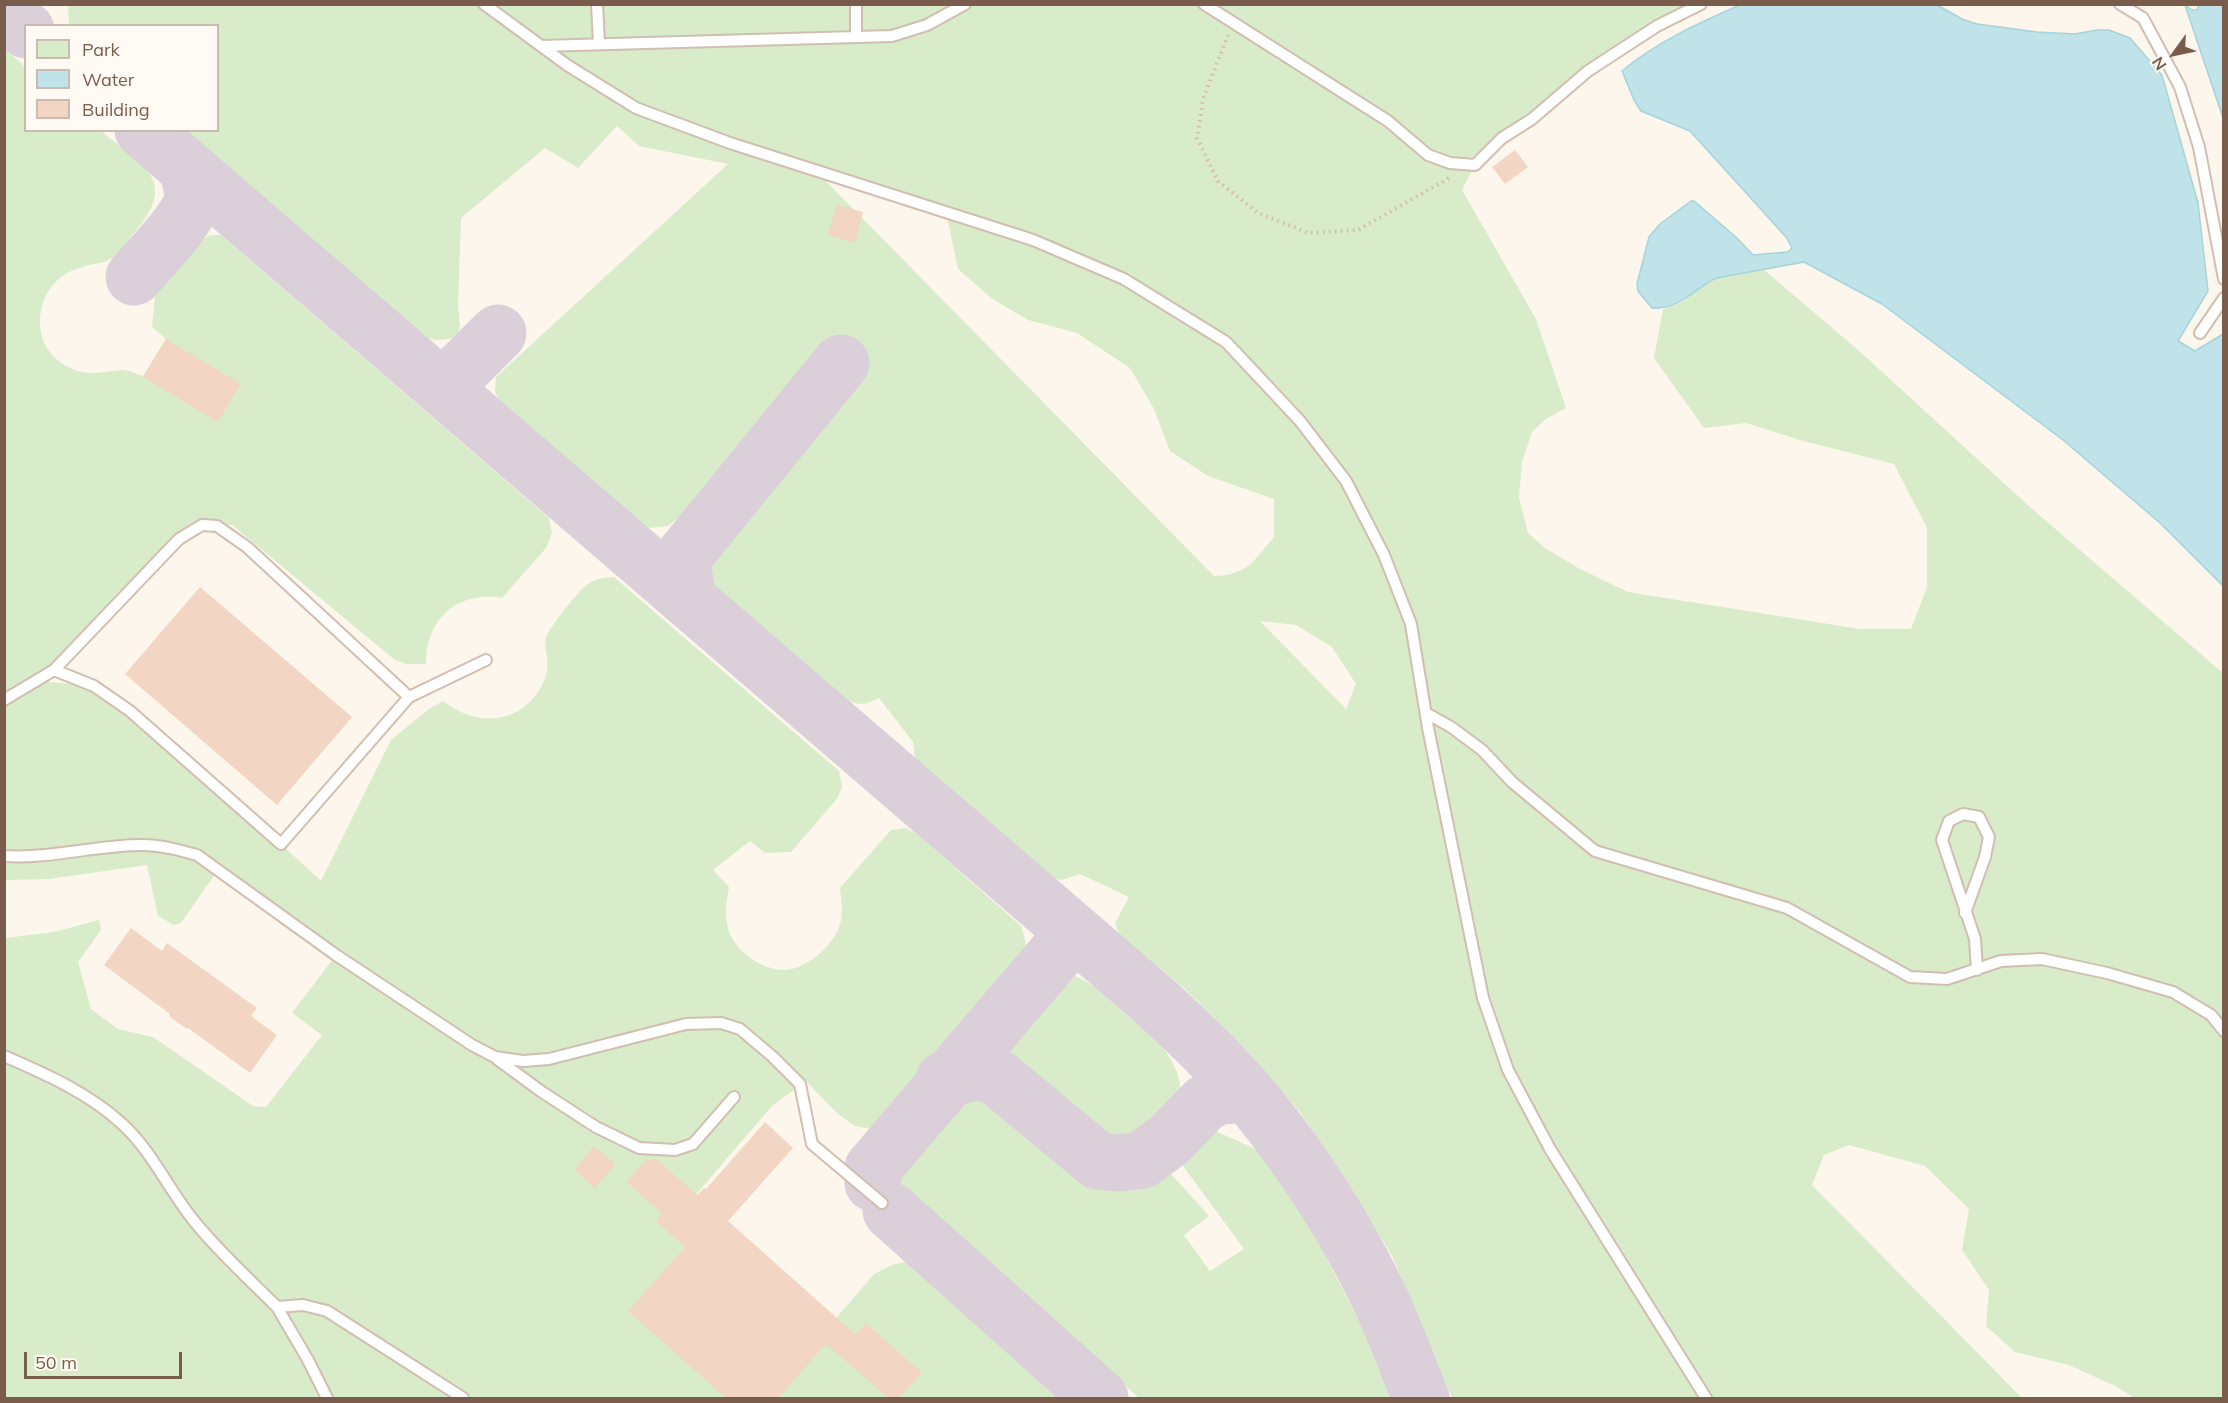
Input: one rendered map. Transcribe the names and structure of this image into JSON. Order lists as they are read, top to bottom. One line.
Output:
{"legend":["Park","Water","Building"],"scale_bar":"50 m","north":"bottom left"}
